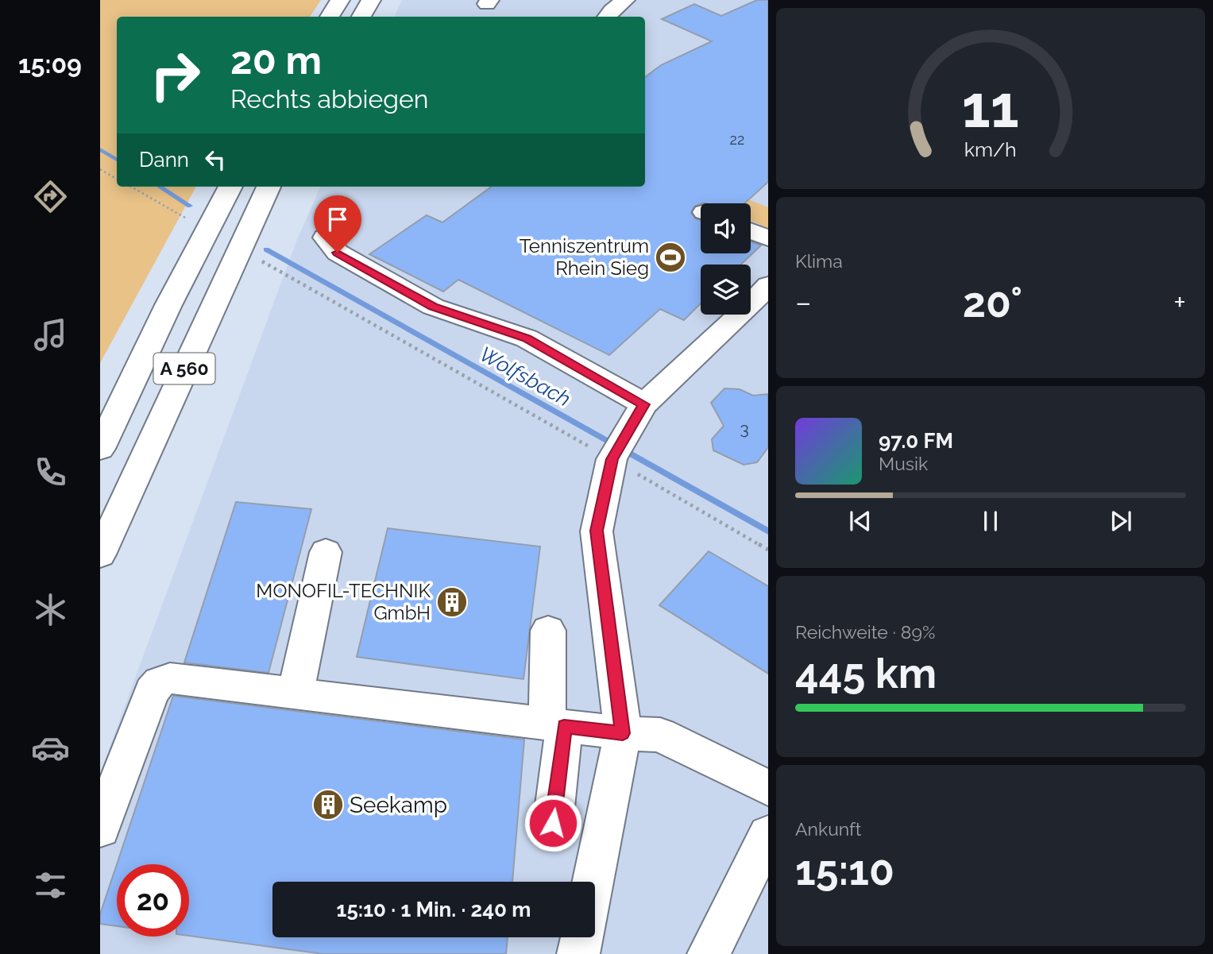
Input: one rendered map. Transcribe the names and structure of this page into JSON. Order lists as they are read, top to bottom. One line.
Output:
{"streets":{"main road":["A 560"]},"water":["Wolfsbach"],"places":{"sports":["Tenniszentrum Rhein Sieg"],"building":["MONOFIL-TECHNIK GmbH","Seekamp"]},"house_numbers":["22","3"],"page":{"tabs":"15:09","turn":["20 m","Rechts abbiegen"],"then":"Dann","tile":["Klima",["Reichweite · 89%","445 km"],["Ankunft","15:10"]],"heat":["−","20°","+"],"song":["97.0 FM","Musik"],"limit":"20","trip":"15:10 · 1 Min. · 240 m","gauge":["11","km/h"]}}
